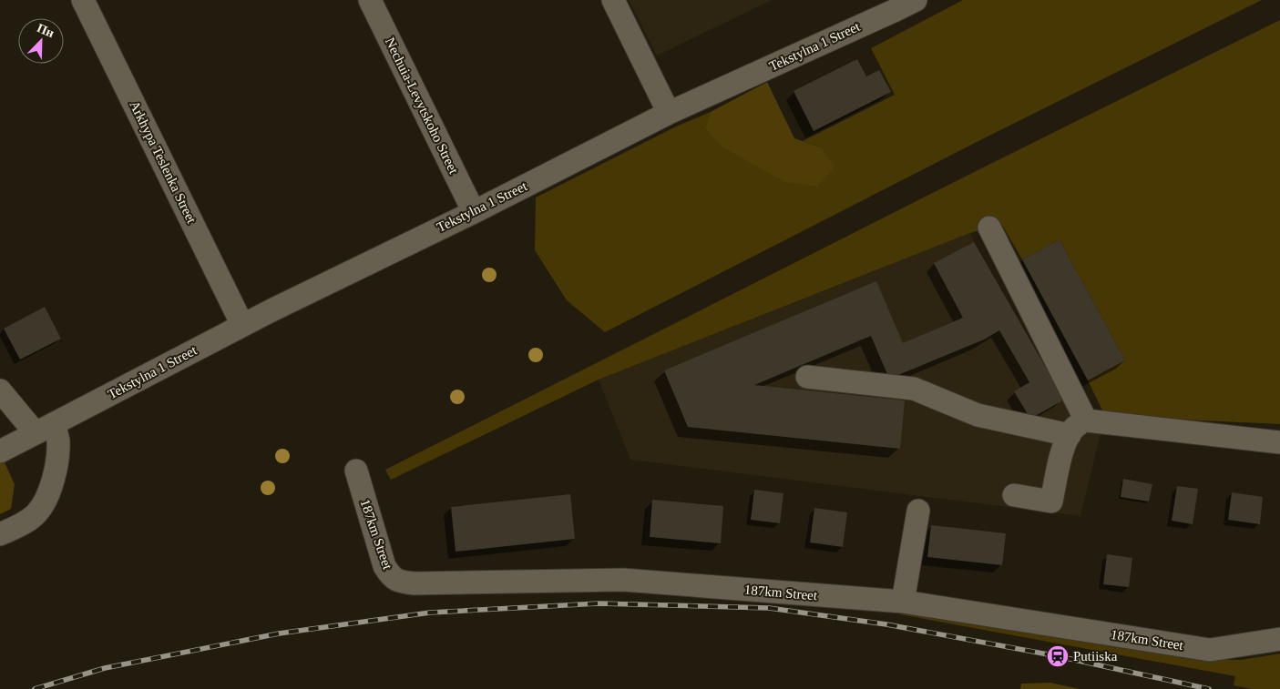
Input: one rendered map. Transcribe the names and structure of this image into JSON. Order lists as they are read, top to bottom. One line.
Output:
{"streets":{"street":["Tekstylna 1 Street","Nechuia-Levytskoho Street","Arkhypa Teslenka Street","187km Street"]},"crossings":[["Tekstylna 1 Street","Nechuia-Levytskoho Street"],["Tekstylna 1 Street","Arkhypa Teslenka Street"]],"places":{"station":["Putiiska"]},"north":"top right"}
